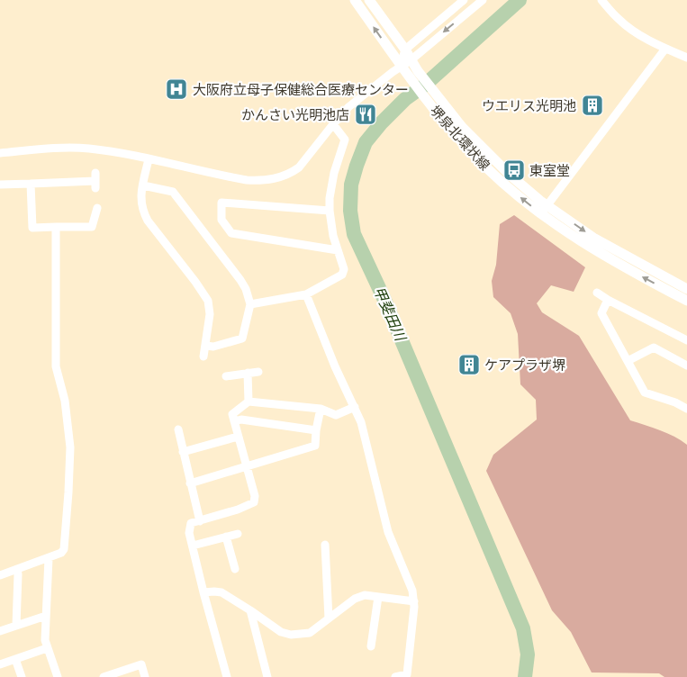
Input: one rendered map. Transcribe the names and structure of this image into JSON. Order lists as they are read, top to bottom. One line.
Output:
{"streets":{"main road":["堺泉北環状線"]},"water":["甲斐田川"],"places":{"hospital":["大阪府立母子保健総合医療センター"],"building":["ウエリス光明池","ケアプラザ堺"],"restaurant":["かんさい光明池店"],"bus stop":["東室堂"]}}
